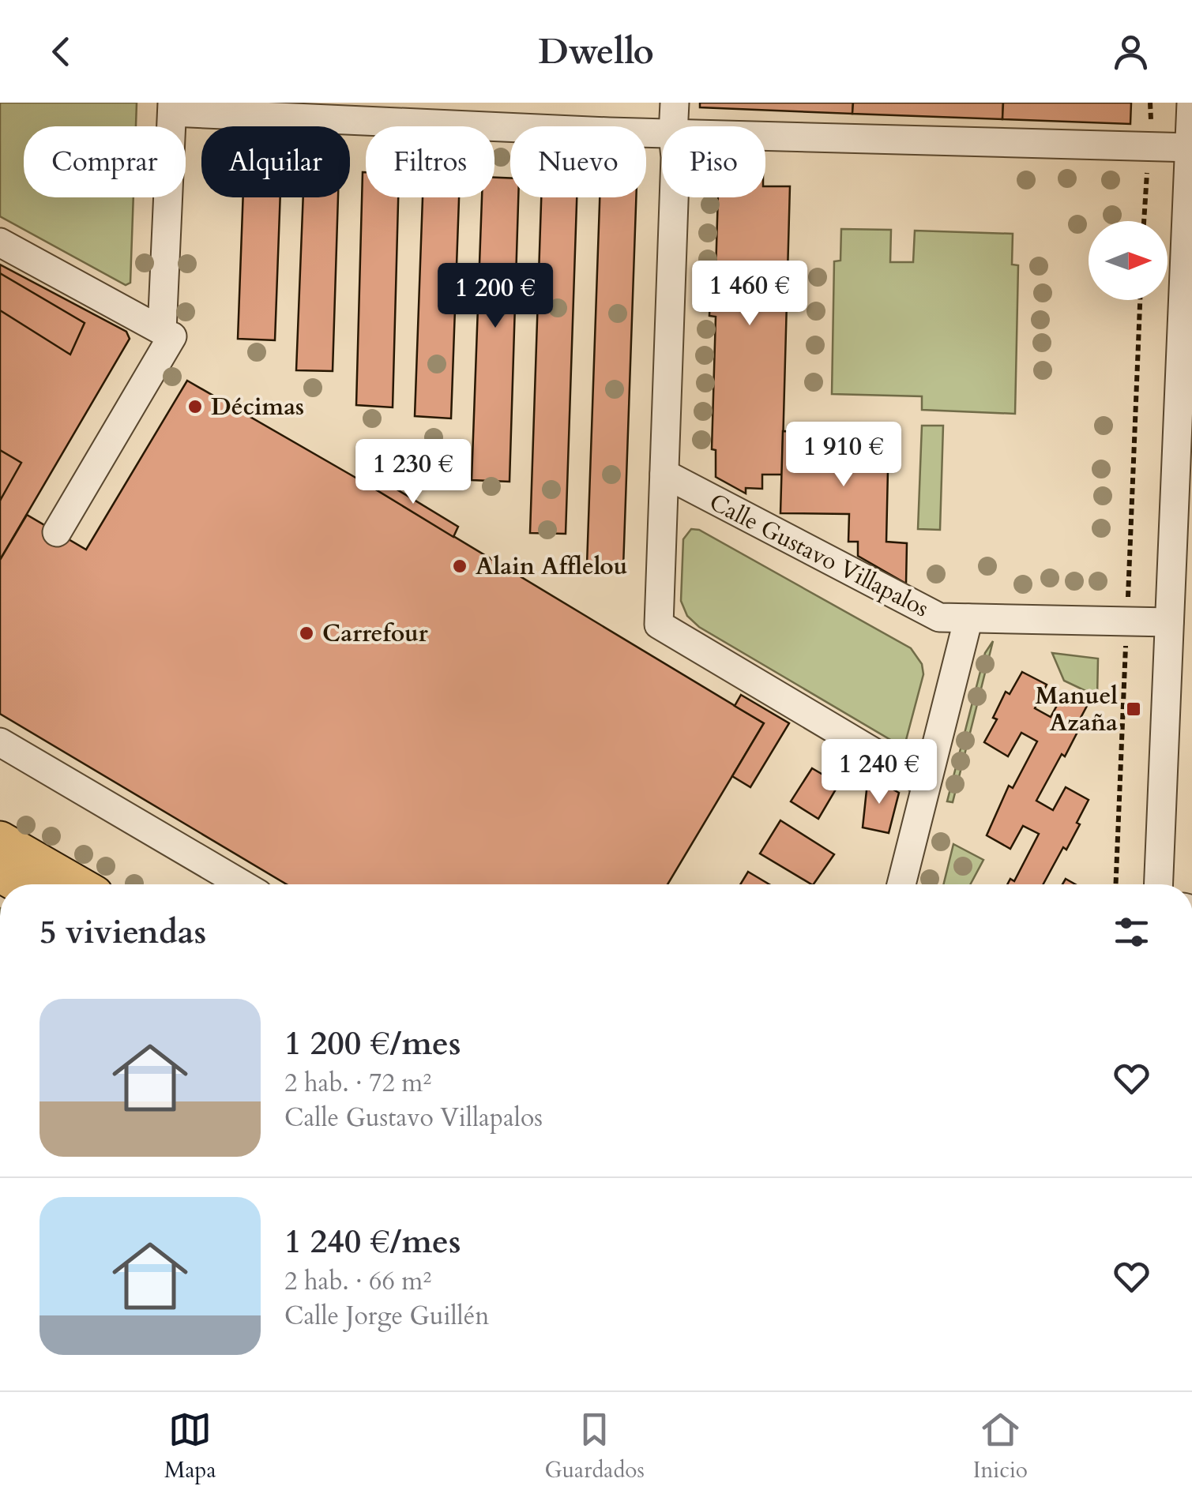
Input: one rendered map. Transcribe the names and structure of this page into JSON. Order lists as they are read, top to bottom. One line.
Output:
{"streets":{"street":["Calle Gustavo Villapalos"]},"places":{"other":["Décimas","Alain Afflelou","Carrefour"],"transit":["Manuel Azaña"]},"north":"right","page":{"header":"Dwello","chip":["Comprar","Alquilar","Filtros","Nuevo","Piso"],"price":["1 460 €","1 200 €","1 910 €","1 230 €","1 240 €"],"heading":"5 viviendas","list":[{"name":"1 200 €/mes","note":"2 hab. · 72 m² · Calle Gustavo Villapalos"},{"name":"1 240 €/mes","note":"2 hab. · 66 m² · Calle Jorge Guillén"}],"tabs":["Mapa","Guardados","Inicio"]}}
